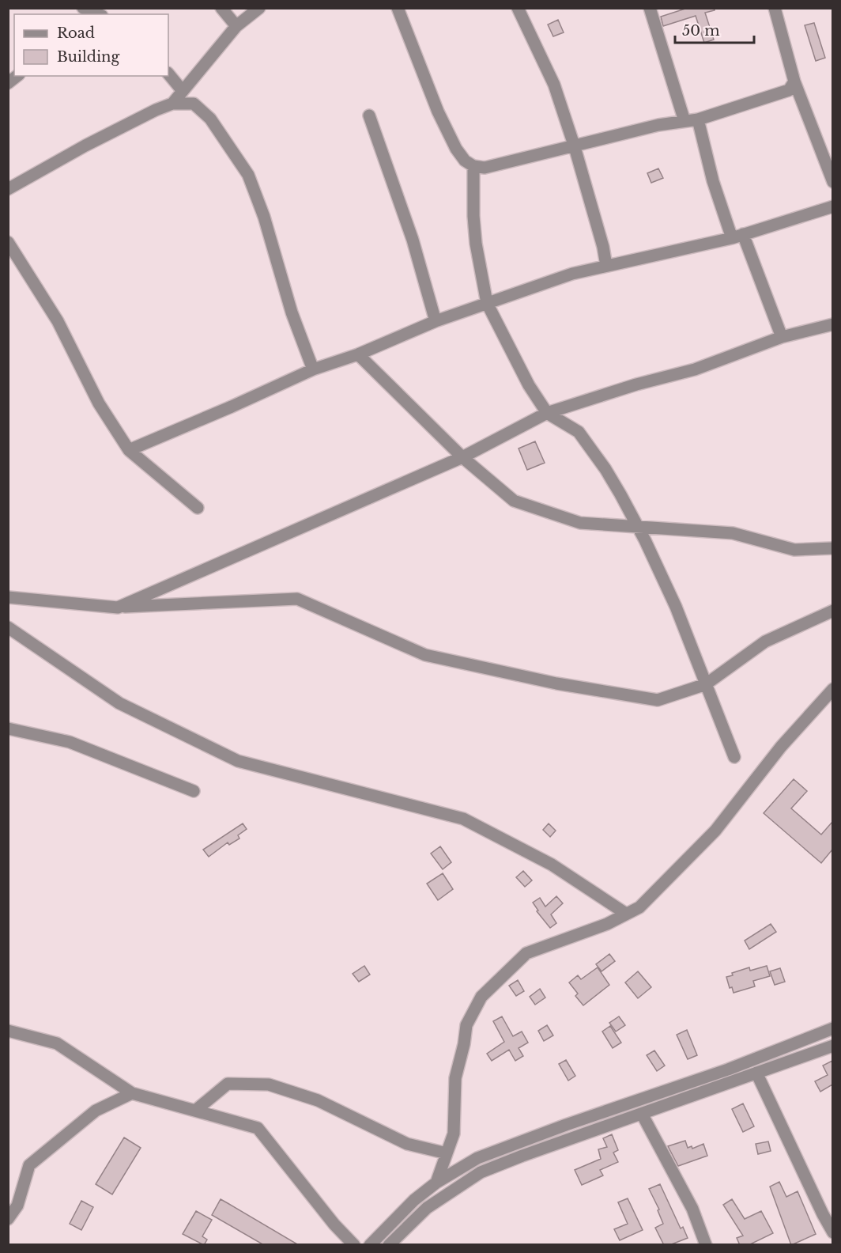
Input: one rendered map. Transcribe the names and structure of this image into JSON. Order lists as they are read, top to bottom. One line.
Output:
{"legend":["Road","Building"],"scale_bar":"50 m"}
